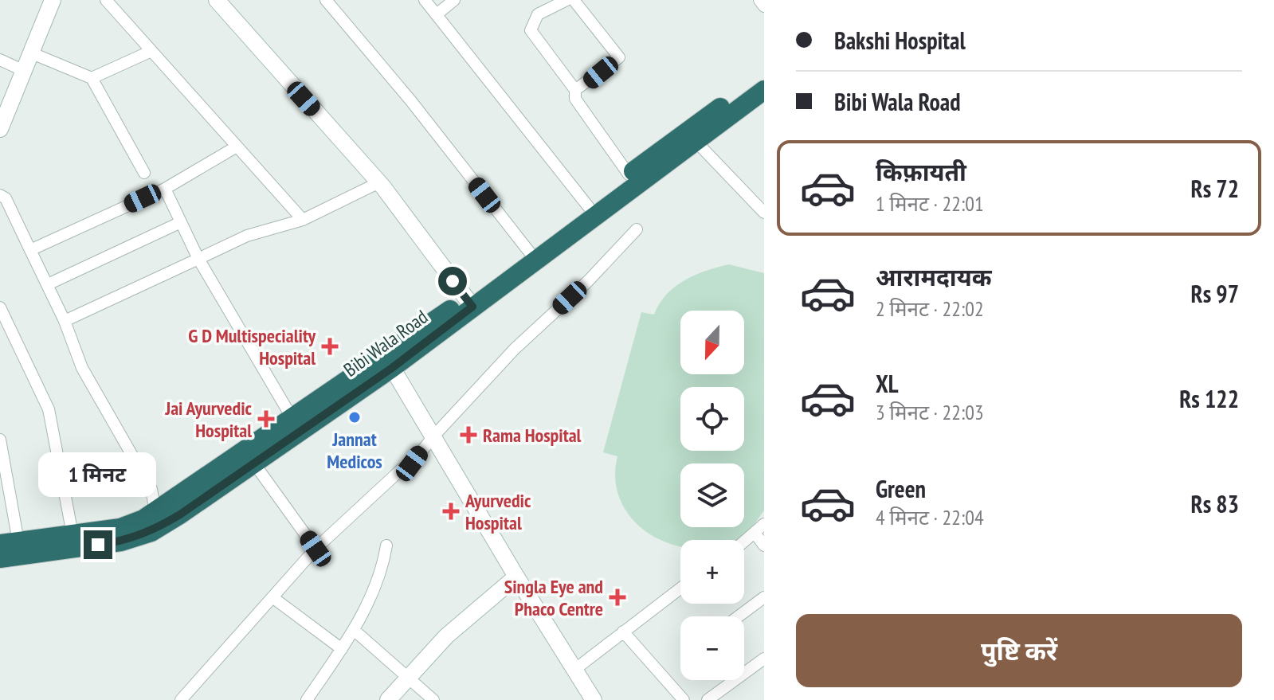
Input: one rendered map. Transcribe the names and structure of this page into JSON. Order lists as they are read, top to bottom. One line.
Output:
{"streets":{"highway":["Bibi Wala Road"]},"places":{"health":["G D Multispeciality Hospital","Jai Ayurvedic Hospital","Rama Hospital","Ayurvedic Hospital","Singla Eye and Phaco Centre"],"other":["Jannat Medicos"]},"north":"bottom","page":{"banner":["Bakshi Hospital","Bibi Wala Road"],"list":[{"name":"किफ़ायती","note":"1 मिनट · 22:01","value":"Rs 72"},{"name":"आरामदायक","note":"2 मिनट · 22:02","value":"Rs 97"},{"name":"XL","note":"3 मिनट · 22:03","value":"Rs 122"},{"name":"Green","note":"4 मिनट · 22:04","value":"Rs 83"}],"map_buttons":["+","−"],"bubble":"1 मिनट","buttons":"पुष्टि करें"}}
